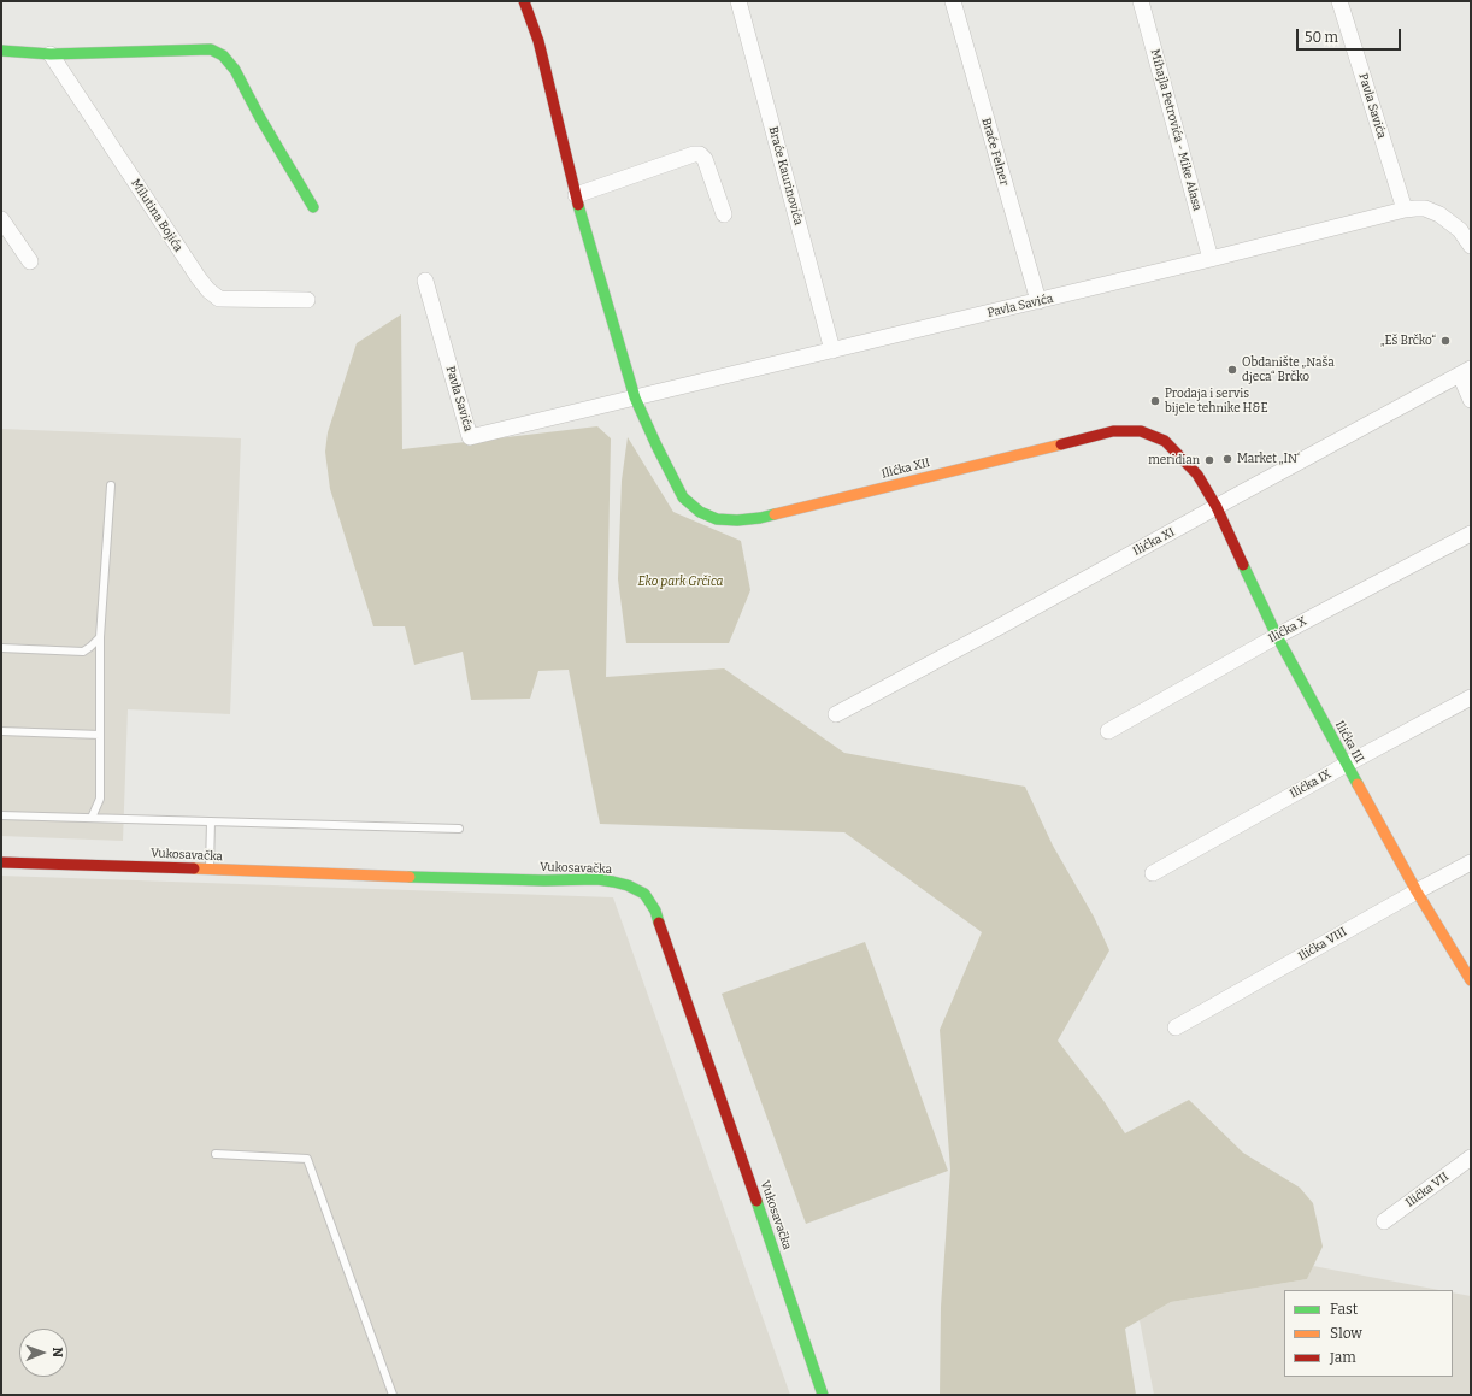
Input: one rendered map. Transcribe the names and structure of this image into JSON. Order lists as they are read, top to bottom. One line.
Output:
{"streets":{"street":["Pavla Savića","Mihajla Petrovića - Mike Alasa","Braće Felner","Braće Kaurinovića","Milutina Bojića","Ilićka XII","Ilićka XI","Ilićka X","Ilićka III","Ilićka IX","Vukosavačka","Ilićka VIII","Ilićka VII"]},"crossings":[["Pavla Savića","Mihajla Petrovića - Mike Alasa"],["Pavla Savića","Braće Felner"],["Pavla Savića","Braće Kaurinovića"],["Pavla Savića","Ilićka XII"],["Ilićka XII","Ilićka XI"],["Ilićka XII","Ilićka III"],["Ilićka XI","Ilićka III"],["Ilićka X","Ilićka III"],["Ilićka III","Ilićka IX"],["Ilićka III","Ilićka VIII"]],"parks":["Eko park Grčica"],"places":["„Eš Brčko“","Obdanište „Naša djeca“ Brčko","Prodaja i servis bijele tehnike H&E","Market „IN‘","meridian"],"legend":["Fast","Slow","Jam"],"scale_bar":"50 m","north":"right"}
